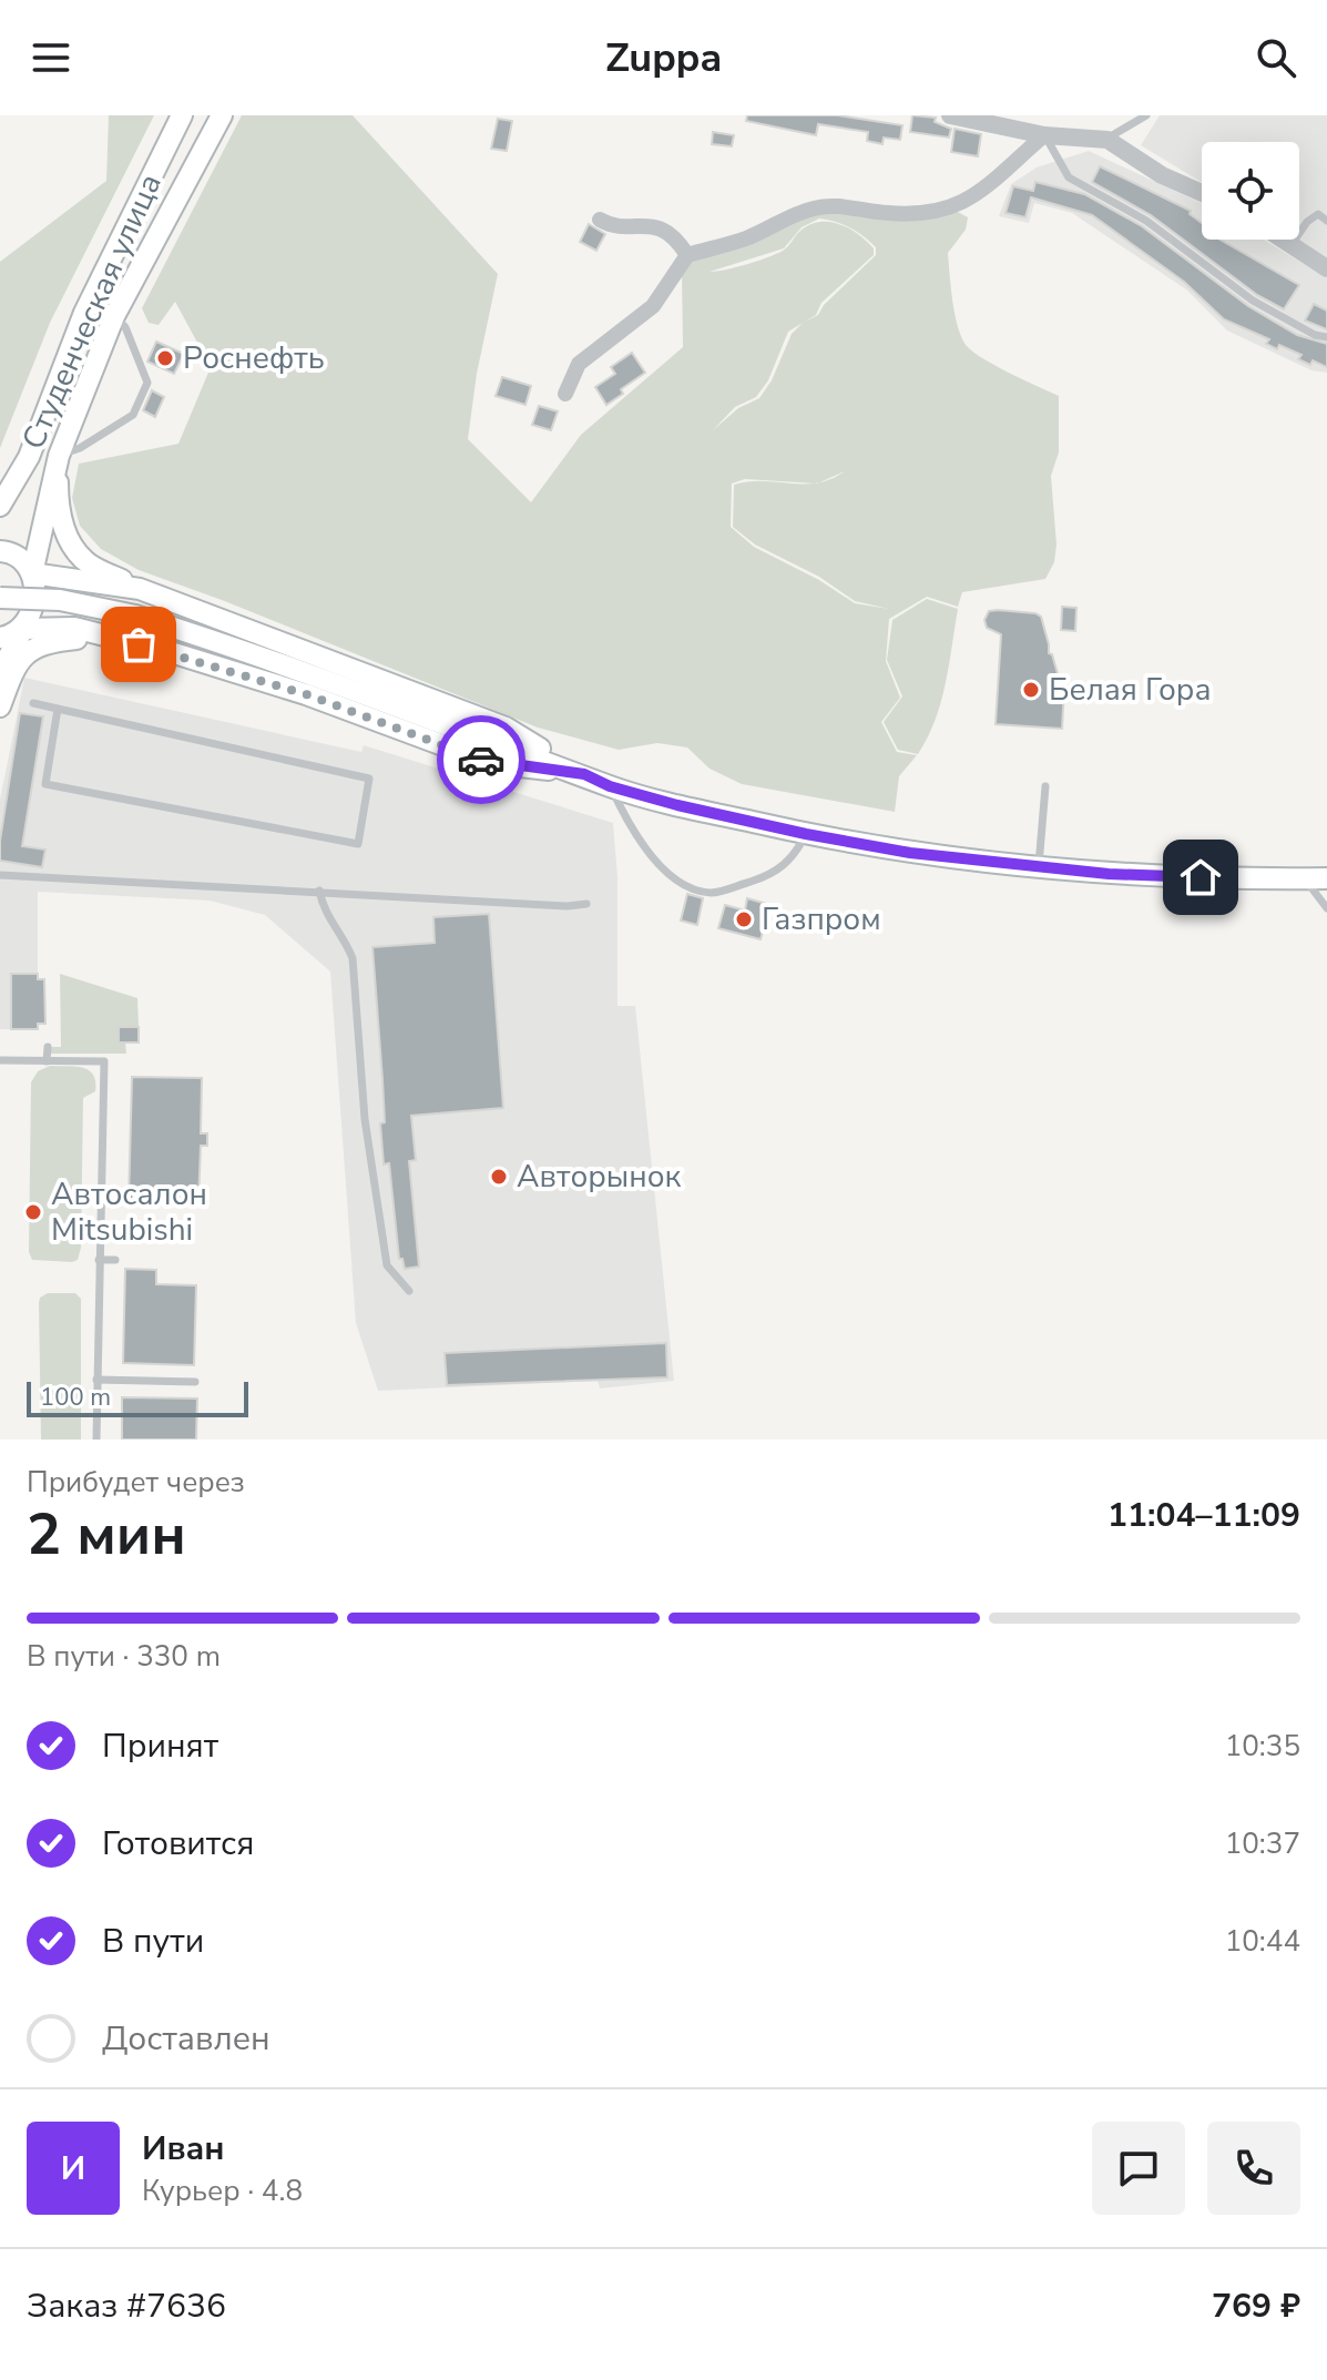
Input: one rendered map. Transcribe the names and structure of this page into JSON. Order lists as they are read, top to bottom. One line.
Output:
{"streets":{"main road":["Студенческая улица"]},"places":["Роснефть","Белая Гора","Газпром","Авторынок","Автосалон Mitsubishi"],"scale_bar":"100 m","page":{"header":"Zuppa","scale":"100 m","heading":["2 мин","Прибудет через","11:04–11:09"],"panel":["Иван","Курьер · 4.8","Заказ #7636","769 ₽"],"bar":"В пути · 330 m","list":[["Принят","10:35"],["Готовится","10:37"],["В пути","10:44"],"Доставлен"],"round":"И"}}
